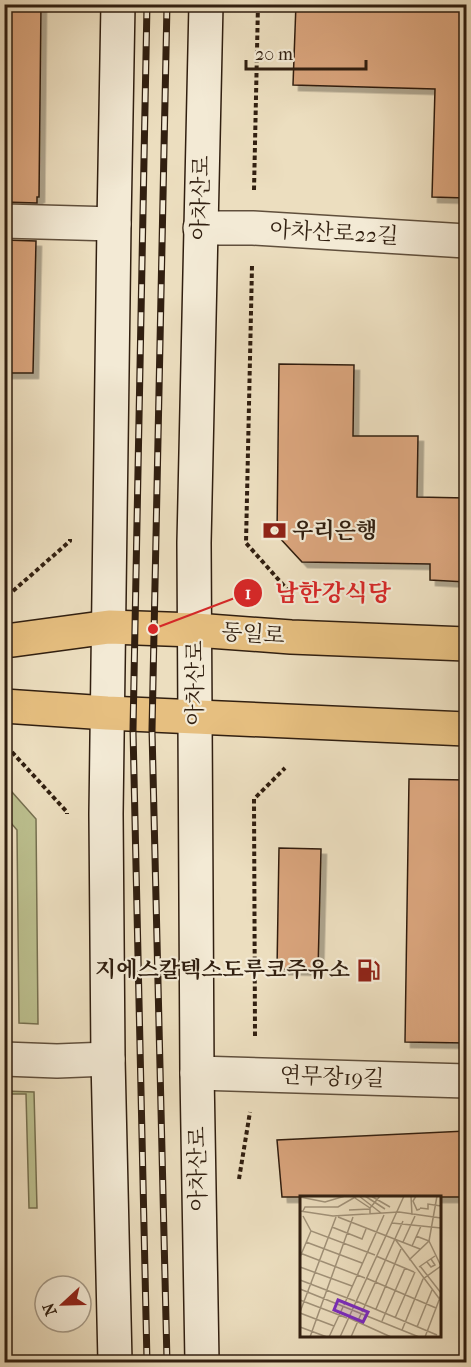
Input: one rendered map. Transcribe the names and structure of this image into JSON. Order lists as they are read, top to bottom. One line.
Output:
{"streets":{"main road":["아차산로","아차산로22길","동일로","연무장19길"]},"crossings":[["아차산로","아차산로22길"],["아차산로","동일로"],["아차산로","연무장19길"]],"places":{"bank":["우리은행"],"other":["남한강식당"],"fuel station":["지에스칼텍스도루코주유소"]},"scale_bar":"20 m","north":"left"}
